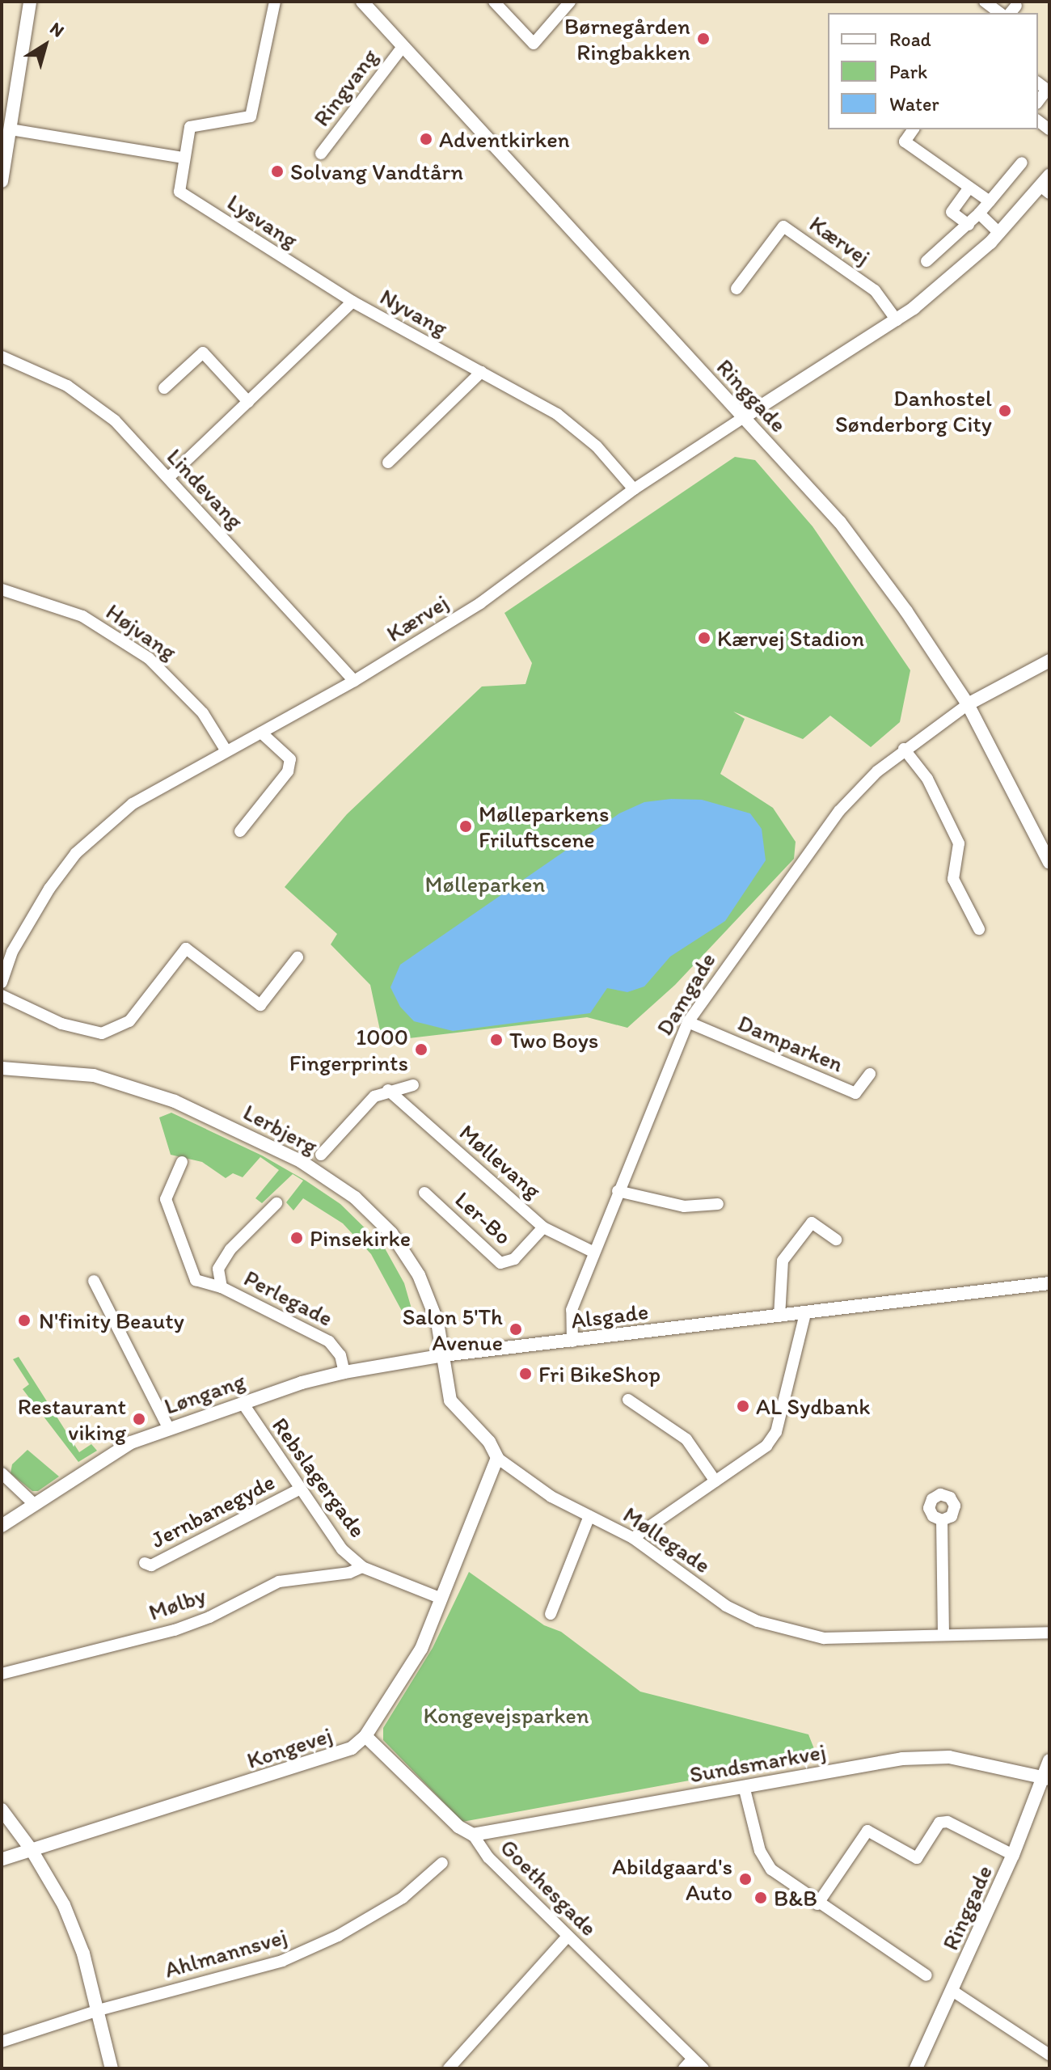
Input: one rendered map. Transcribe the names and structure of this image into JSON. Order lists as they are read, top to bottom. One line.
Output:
{"streets":{"street":["Ringvang","Lysvang","Kærvej","Nyvang","Ringgade","Lindevang","Højvang","Damgade","Damparken","Lerbjerg","Møllevang","Ler-Bo","Perlegade","Alsgade","Løngang","Rebslagergade","Jernbanegyde","Møllegade","Mølby","Kongevej","Sundsmarkvej","Goethesgade","Ahlmannsvej"]},"crossings":[["Ringvang","Ringgade"],["Lysvang","Nyvang"],["Kærvej","Nyvang"],["Kærvej","Ringgade"],["Kærvej","Lindevang"],["Kærvej","Højvang"],["Nyvang","Lindevang"],["Ringgade","Damgade"],["Ringgade","Sundsmarkvej"],["Damgade","Damparken"],["Damgade","Møllevang"],["Damgade","Alsgade"],["Lerbjerg","Alsgade"],["Lerbjerg","Løngang"],["Lerbjerg","Møllegade"],["Møllevang","Ler-Bo"],["Perlegade","Løngang"],["Alsgade","Løngang"],["Alsgade","Møllegade"],["Løngang","Rebslagergade"],["Løngang","Møllegade"],["Rebslagergade","Jernbanegyde"],["Rebslagergade","Mølby"],["Rebslagergade","Kongevej"],["Møllegade","Kongevej"],["Kongevej","Goethesgade"],["Sundsmarkvej","Goethesgade"]],"parks":["Mølleparken","Kongevejsparken"],"places":["Børnegården Ringbakken","Adventkirken","Solvang Vandtårn","Danhostel Sønderborg City","Kærvej Stadion","Mølleparkens Friluftscene","Two Boys","1000 Fingerprints","Pinsekirke","N'finity Beauty","Salon 5'Th Avenue","Fri BikeShop","AL Sydbank","Restaurant viking","Abildgaard's Auto","B&B"],"legend":["Road","Park","Water"],"north":"top right"}
